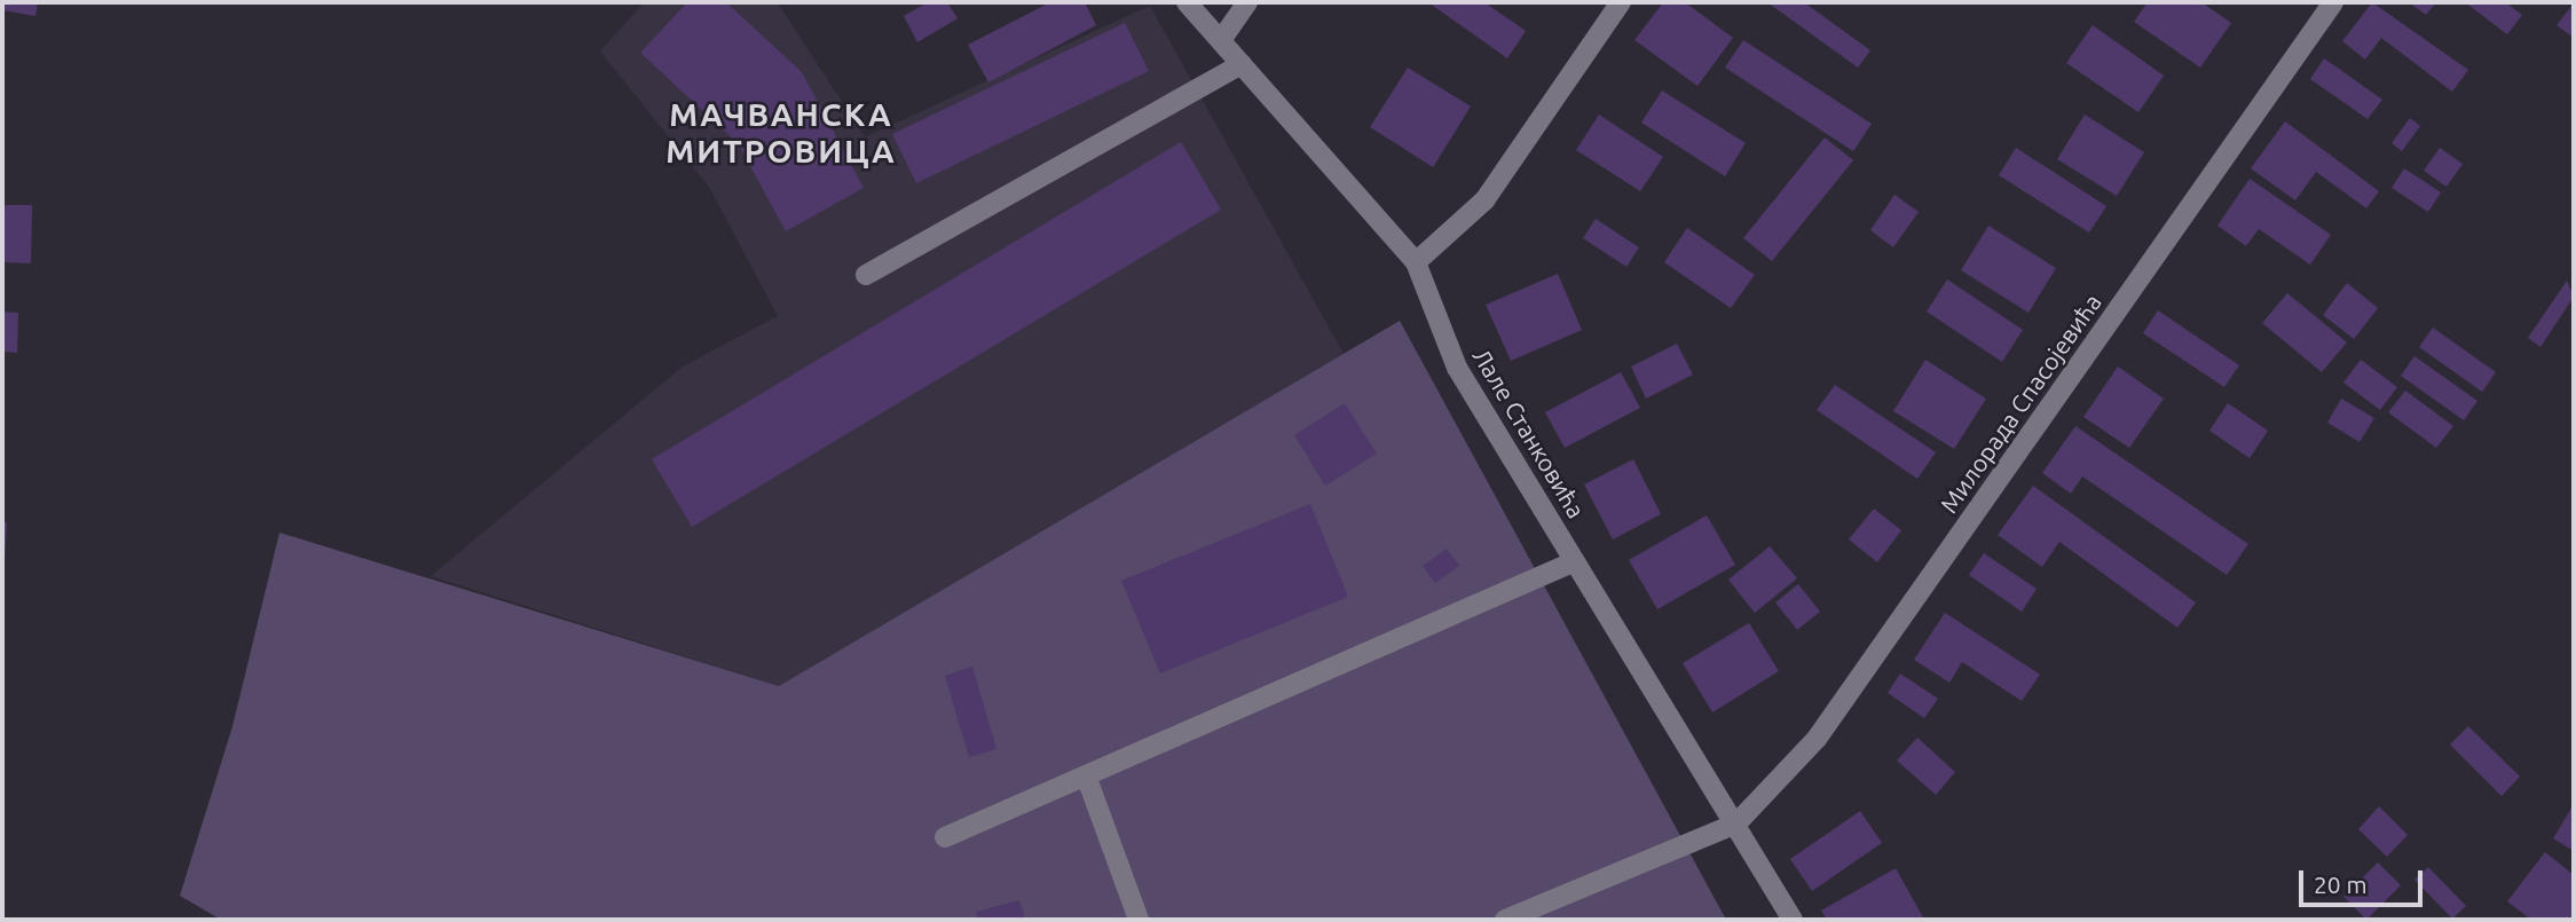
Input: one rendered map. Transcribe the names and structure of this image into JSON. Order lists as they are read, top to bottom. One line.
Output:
{"streets":{"street":["Милорада Спасојевића","Лале Станковића"]},"crossings":[["Милорада Спасојевића","Лале Станковића"]],"districts":["МАЧВАНСКА МИТРОВИЦА"],"scale_bar":"20 m"}
